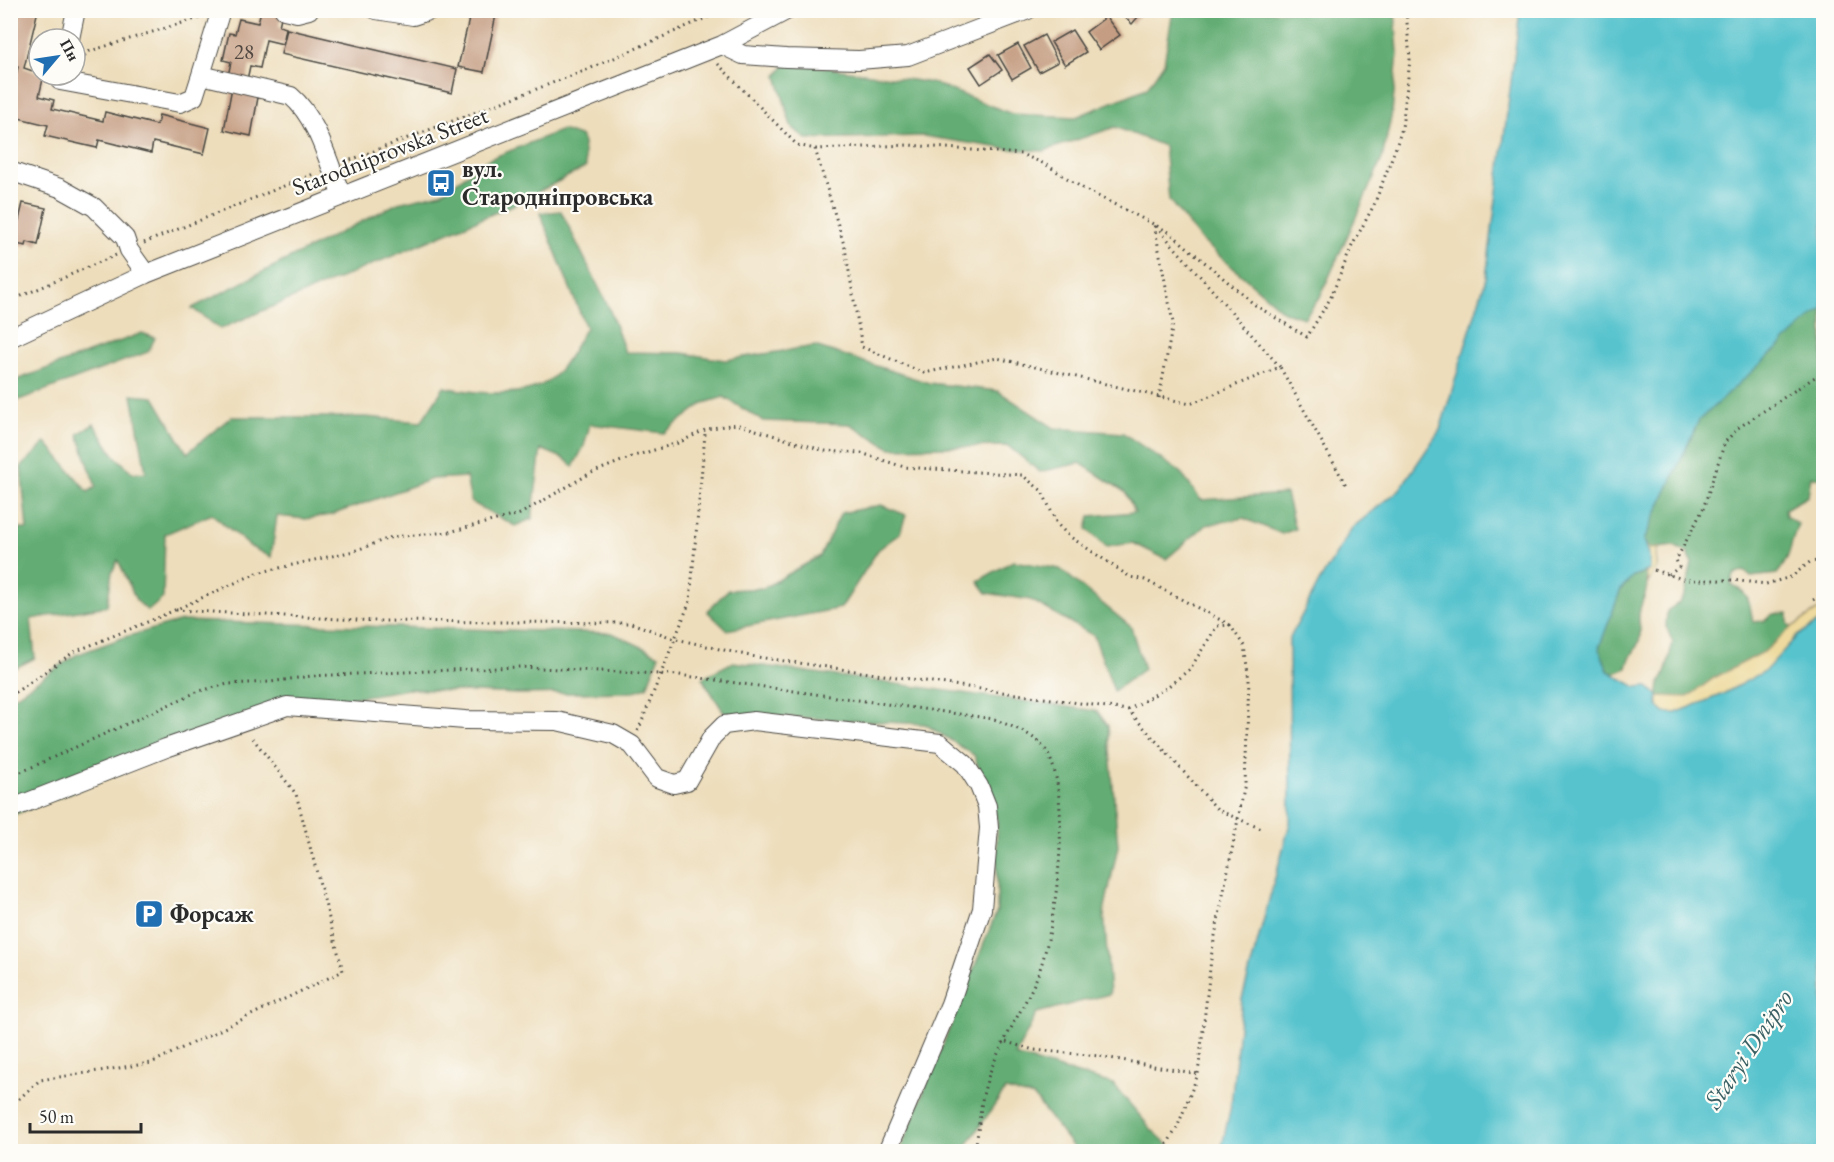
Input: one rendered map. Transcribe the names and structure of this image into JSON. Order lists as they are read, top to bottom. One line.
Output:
{"streets":{"street":["Starodniprovska Street"]},"water":["Staryi Dnipro"],"places":{"bus stop":["вул. Стародніпровська"],"parking":["Форсаж"]},"house_numbers":["28"],"scale_bar":"50 m","north":"top right"}
